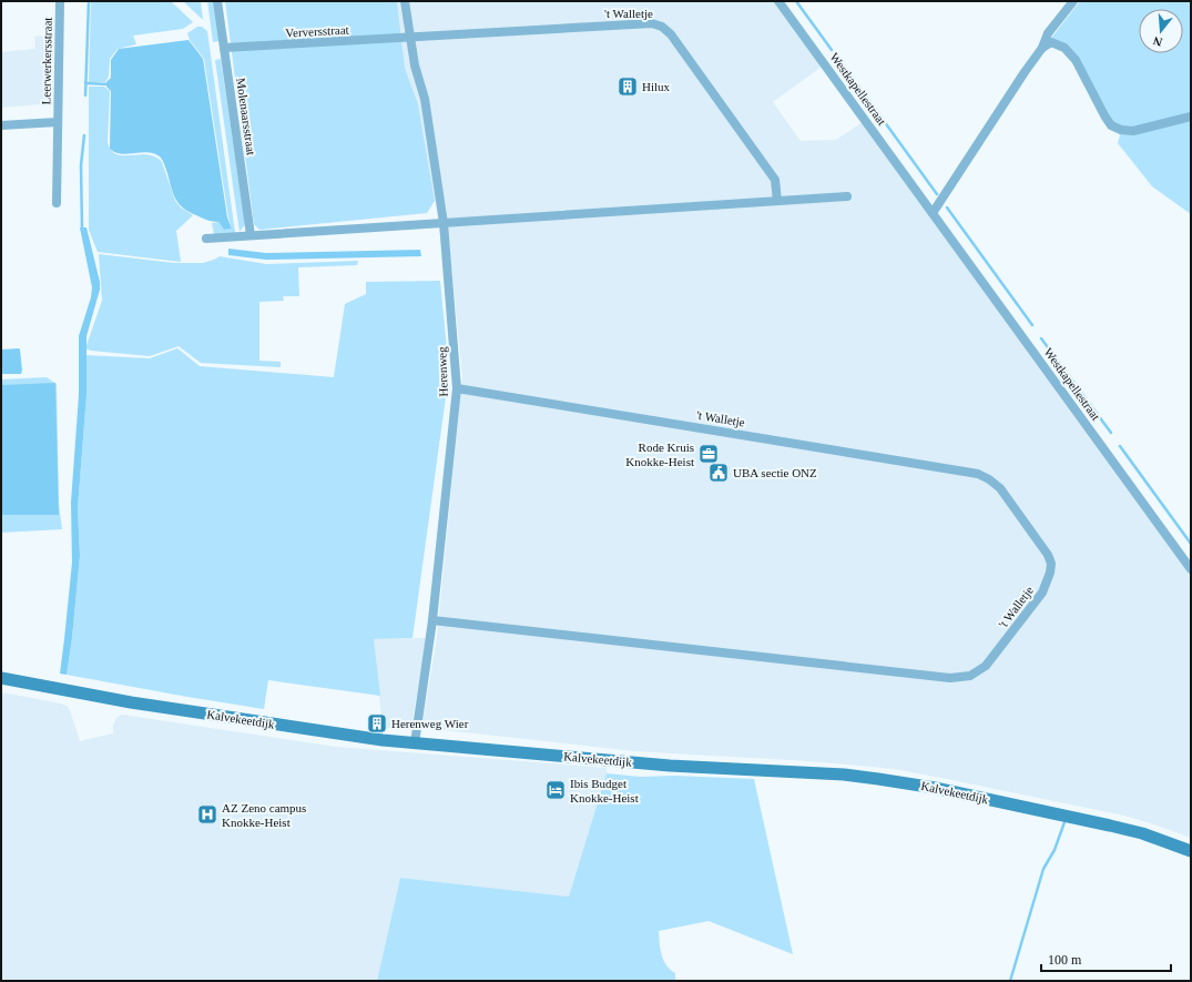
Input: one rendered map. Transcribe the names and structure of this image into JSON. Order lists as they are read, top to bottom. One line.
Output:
{"streets":{"street":["'t Walletje","Verversstraat","Leerwerkersstraat","Westkapellestraat","Molenaarsstraat","Herenweg","Kalvekeetdijk"]},"crossings":[["'t Walletje","Verversstraat"],["'t Walletje","Herenweg"],["Verversstraat","Molenaarsstraat"],["Verversstraat","Herenweg"],["Herenweg","Kalvekeetdijk"]],"places":{"building":["Hilux","Herenweg Wier"],"office":["Rode Kruis Knokke-Heist"],"public building":["UBA sectie ONZ"],"hotel":["Ibis Budget Knokke-Heist"],"hospital":["AZ Zeno campus Knokke-Heist"]},"scale_bar":"100 m","north":"bottom"}
